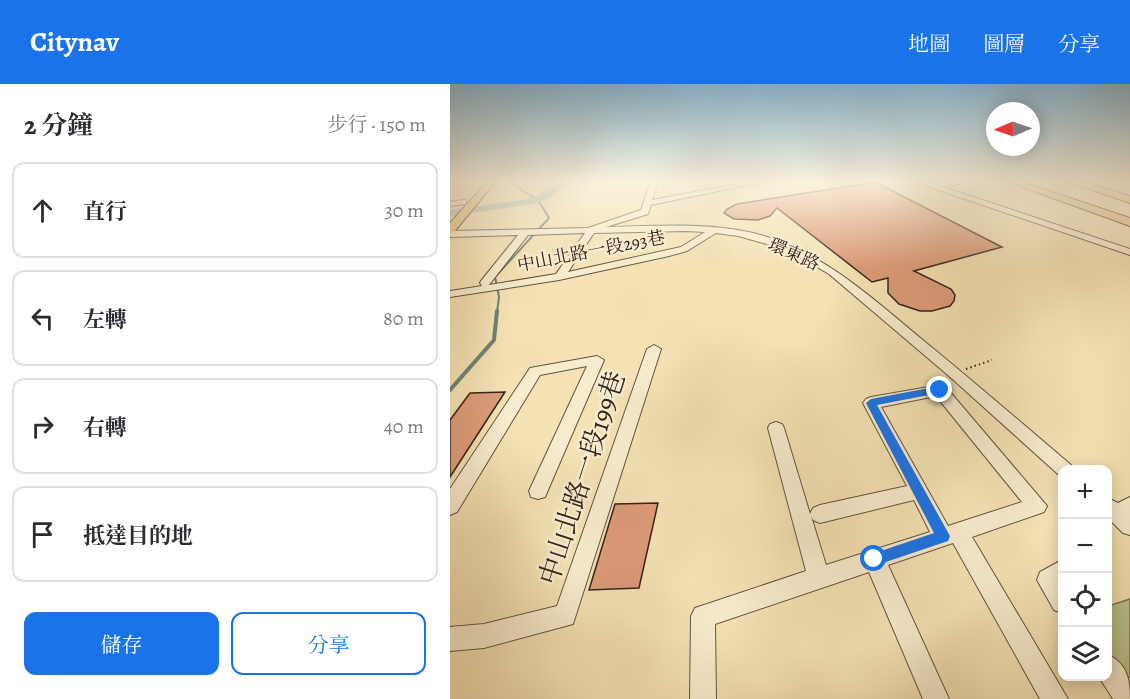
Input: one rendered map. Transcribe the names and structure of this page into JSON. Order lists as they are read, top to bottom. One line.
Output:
{"streets":{"street":["中山北路一段293巷","環東路","中山北路一段199巷"]},"crossings":[["中山北路一段293巷","環東路"]],"north":"left","page":{"header":"Citynav","nav":["地圖","圖層","分享"],"heading":["2 分鐘","步行 · 150 m"],"list":[["直行","30 m"],["左轉","80 m"],["右轉","40 m"],"抵達目的地"],"map_buttons":["+","−"],"buttons":["儲存","分享"]}}
